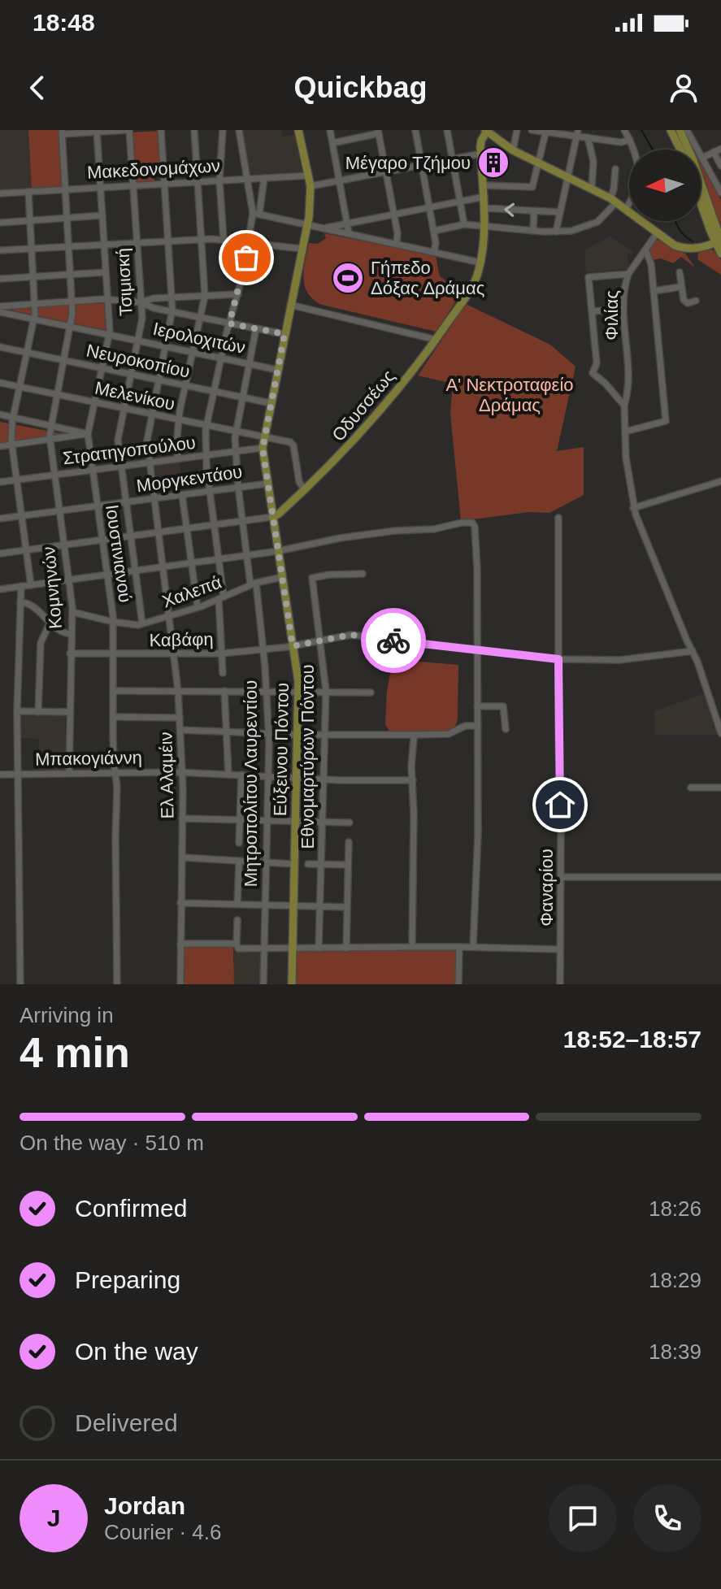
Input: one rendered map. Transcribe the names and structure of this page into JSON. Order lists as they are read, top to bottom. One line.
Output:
{"streets":{"main road":["Οδυσσέως","Εύξεινου Πόντου"],"street":["Μακεδονομάχων","Τσιμισκή","Φιλίας","Ιερολοχιτών","Νευροκοπίου","Μελενίκου","Στρατηγοπούλου","Μοργκεντάου","Ιουστινιανού","Κομνηνών","Χαλεπά","Καβάφη","Εθνομαρτύρων Πόντου","Μπακογιάννη","Ελ Αλαμέιν","Μητροπολίτου Λαυρεντίου","Φαναρίου"]},"crossings":[["Μακεδονομάχων","Τσιμισκή"],["Μακεδονομάχων","Ιουστινιανού"],["Μακεδονομάχων","Κομνηνών"],["Μακεδονομάχων","Εύξεινου Πόντου"],["Μακεδονομάχων","Ελ Αλαμέιν"],["Τσιμισκή","Ιερολοχιτών"],["Τσιμισκή","Νευροκοπίου"],["Τσιμισκή","Μελενίκου"],["Τσιμισκή","Στρατηγοπούλου"],["Τσιμισκή","Μοργκεντάου"],["Τσιμισκή","Χαλεπά"],["Φιλίας","Καβάφη"],["Ιερολοχιτών","Ιουστινιανού"],["Ιερολοχιτών","Κομνηνών"],["Ιερολοχιτών","Εύξεινου Πόντου"],["Ιερολοχιτών","Ελ Αλαμέιν"],["Ιερολοχιτών","Μητροπολίτου Λαυρεντίου"],["Νευροκοπίου","Ιουστινιανού"],["Νευροκοπίου","Κομνηνών"],["Νευροκοπίου","Εύξεινου Πόντου"],["Νευροκοπίου","Ελ Αλαμέιν"],["Νευροκοπίου","Μητροπολίτου Λαυρεντίου"],["Μελενίκου","Οδυσσέως"],["Μελενίκου","Ιουστινιανού"],["Μελενίκου","Κομνηνών"],["Μελενίκου","Εύξεινου Πόντου"],["Μελενίκου","Ελ Αλαμέιν"],["Μελενίκου","Μητροπολίτου Λαυρεντίου"],["Οδυσσέως","Εύξεινου Πόντου"],["Στρατηγοπούλου","Ιουστινιανού"],["Στρατηγοπούλου","Κομνηνών"],["Στρατηγοπούλου","Εύξεινου Πόντου"],["Στρατηγοπούλου","Ελ Αλαμέιν"],["Στρατηγοπούλου","Μητροπολίτου Λαυρεντίου"],["Μοργκεντάου","Ιουστινιανού"],["Μοργκεντάου","Κομνηνών"],["Μοργκεντάου","Εύξεινου Πόντου"],["Μοργκεντάου","Ελ Αλαμέιν"],["Μοργκεντάου","Μητροπολίτου Λαυρεντίου"],["Ιουστινιανού","Χαλεπά"],["Ιουστινιανού","Καβάφη"],["Ιουστινιανού","Μπακογιάννη"],["Κομνηνών","Χαλεπά"],["Κομνηνών","Καβάφη"],["Κομνηνών","Μπακογιάννη"],["Χαλεπά","Εύξεινου Πόντου"],["Χαλεπά","Ελ Αλαμέιν"],["Χαλεπά","Μητροπολίτου Λαυρεντίου"],["Καβάφη","Εύξεινου Πόντου"],["Καβάφη","Εθνομαρτύρων Πόντου"],["Καβάφη","Ελ Αλαμέιν"],["Καβάφη","Μητροπολίτου Λαυρεντίου"],["Καβάφη","Φαναρίου"],["Εύξεινου Πόντου","Μπακογιάννη"],["Εθνομαρτύρων Πόντου","Μπακογιάννη"],["Μπακογιάννη","Ελ Αλαμέιν"],["Μπακογιάννη","Μητροπολίτου Λαυρεντίου"]],"parks":["Α' Νεκτροταφείο Δράμας"],"places":{"building":["Μέγαρο Τζήμου"],"sports":["Γήπεδο Δόξας Δράμας"]},"north":"left","page":{"status":"18:48","header":"Quickbag","heading":["4 min","Arriving in","18:52–18:57"],"panel":["Jordan","Courier · 4.6"],"bar":"On the way · 510 m","list":[["Confirmed","18:26"],["Preparing","18:29"],["On the way","18:39"],"Delivered"],"round":"J"}}
